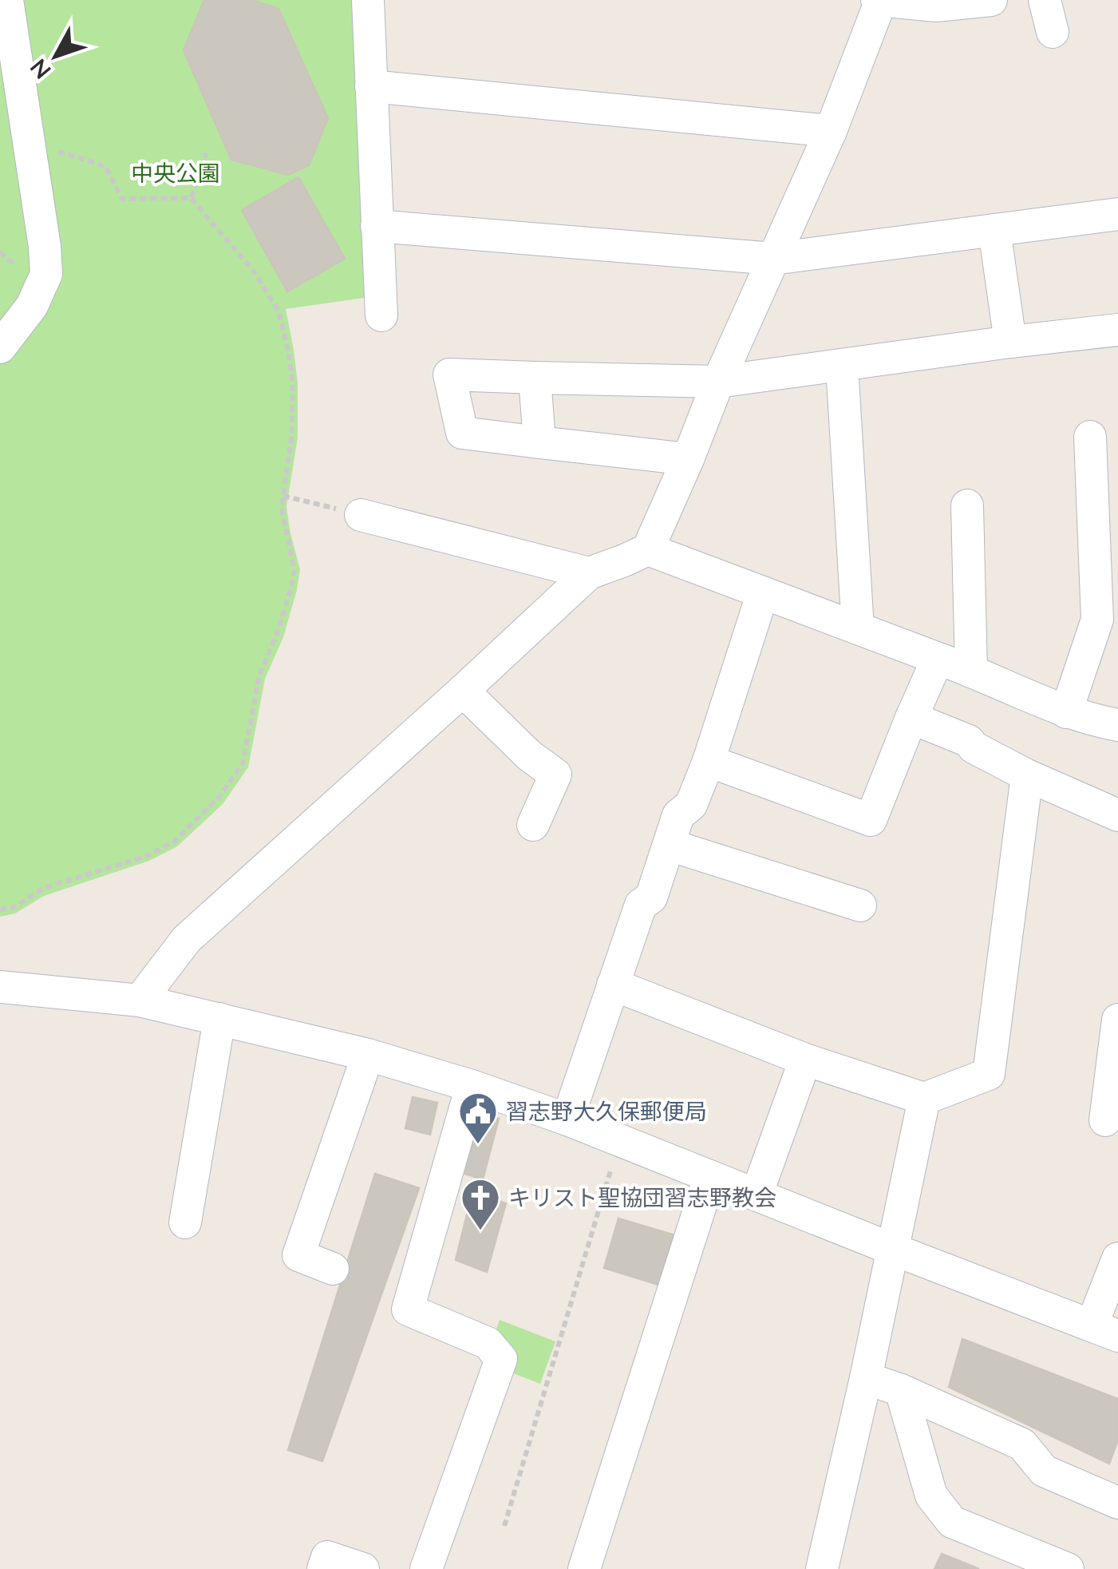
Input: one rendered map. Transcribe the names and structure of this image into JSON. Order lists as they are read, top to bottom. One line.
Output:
{"parks":["中央公園"],"places":{"public building":["習志野大久保郵便局"],"church":["キリスト聖協団習志野教会"]},"north":"bottom left"}
